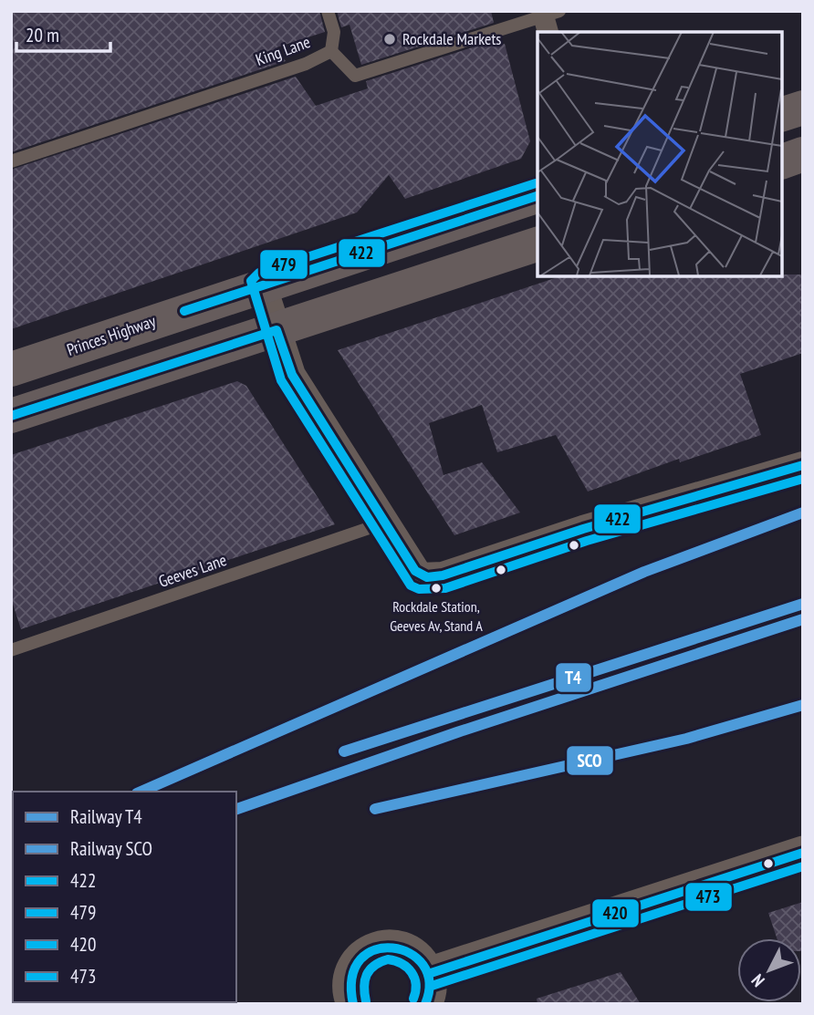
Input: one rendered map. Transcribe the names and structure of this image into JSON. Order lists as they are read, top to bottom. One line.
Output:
{"streets":{"highway":["Princes Highway"],"lane":["King Lane","Geeves Lane"]},"places":["Rockdale Markets","Rockdale Station, Geeves Av, Stand A"],"lines":["transit line 479","transit line 422","rail line T4","rail line SCO","transit line 420","transit line 473"],"legend":["Railway T4","Railway SCO","422","479","420","473"],"scale_bar":"20 m","north":"bottom left"}
